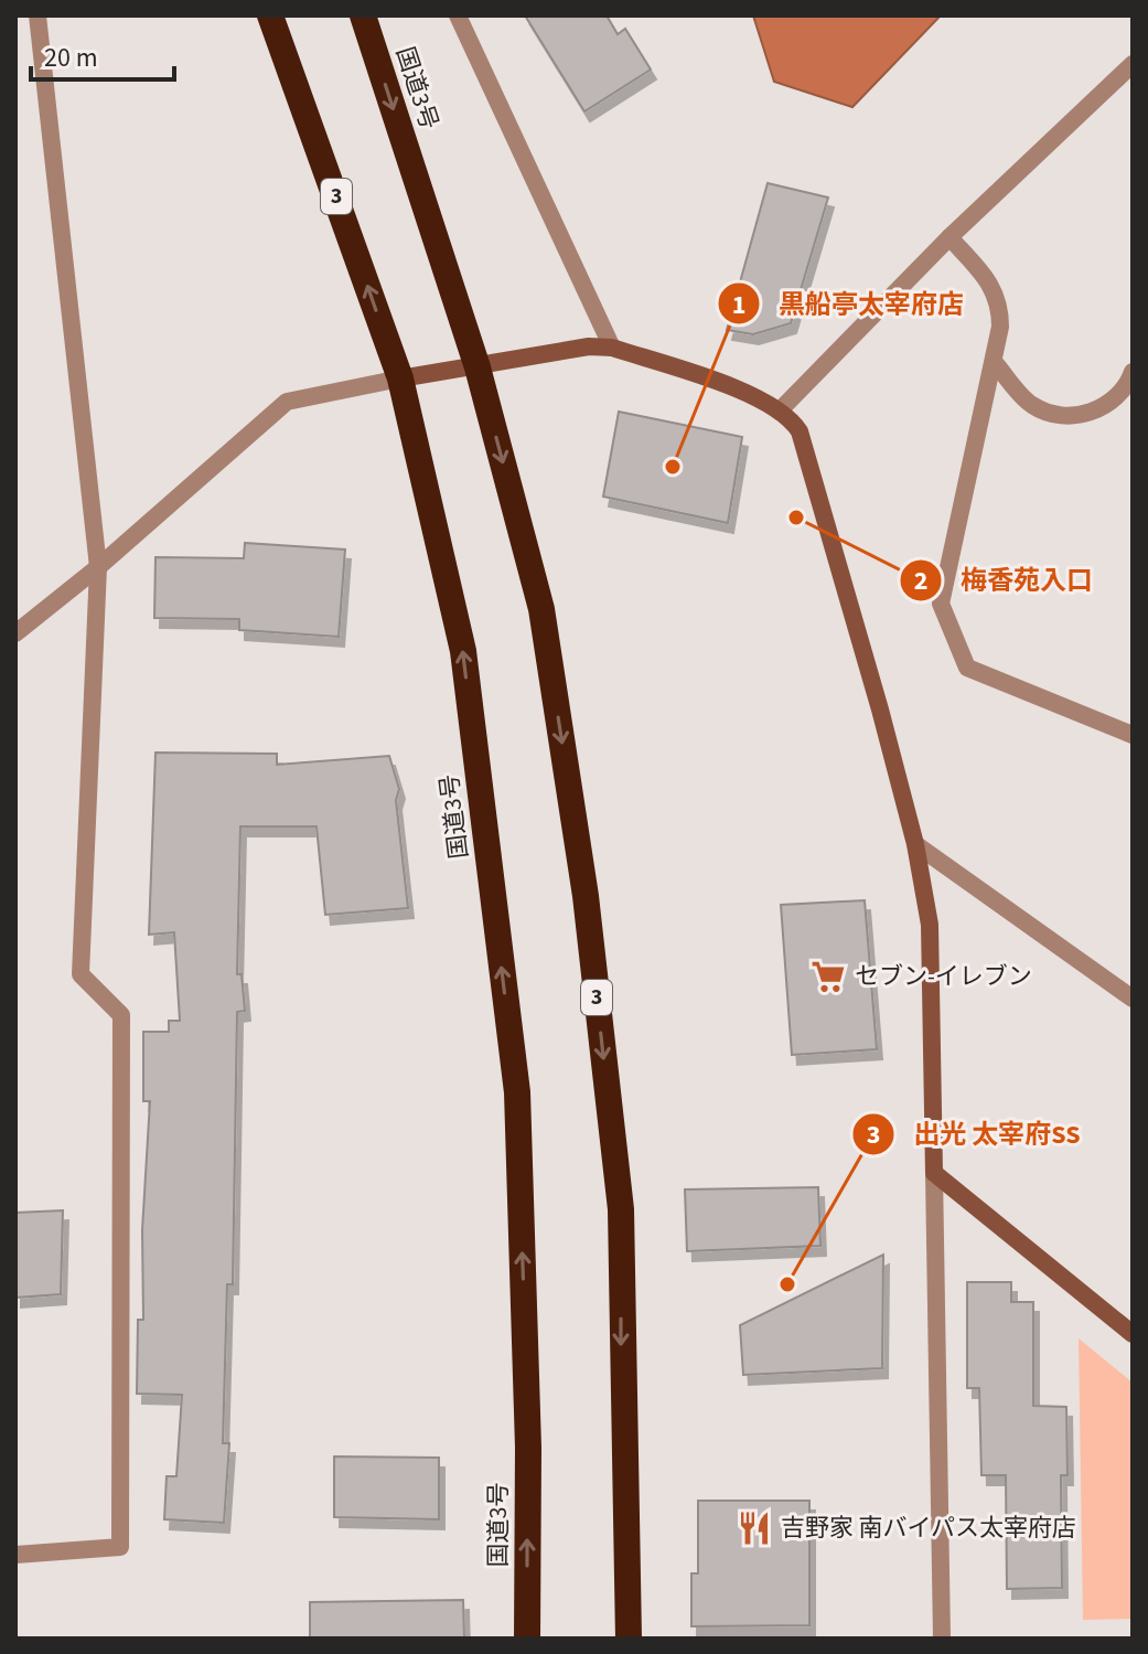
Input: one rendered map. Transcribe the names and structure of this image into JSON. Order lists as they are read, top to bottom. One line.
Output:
{"streets":{"highway":["国道3号","3"]},"places":{"other":["黒船亭太宰府店","梅香苑入口","出光 太宰府SS"],"supermarket":["セブン-イレブン"],"restaurant":["吉野家 南バイパス太宰府店"]},"scale_bar":"20 m"}
